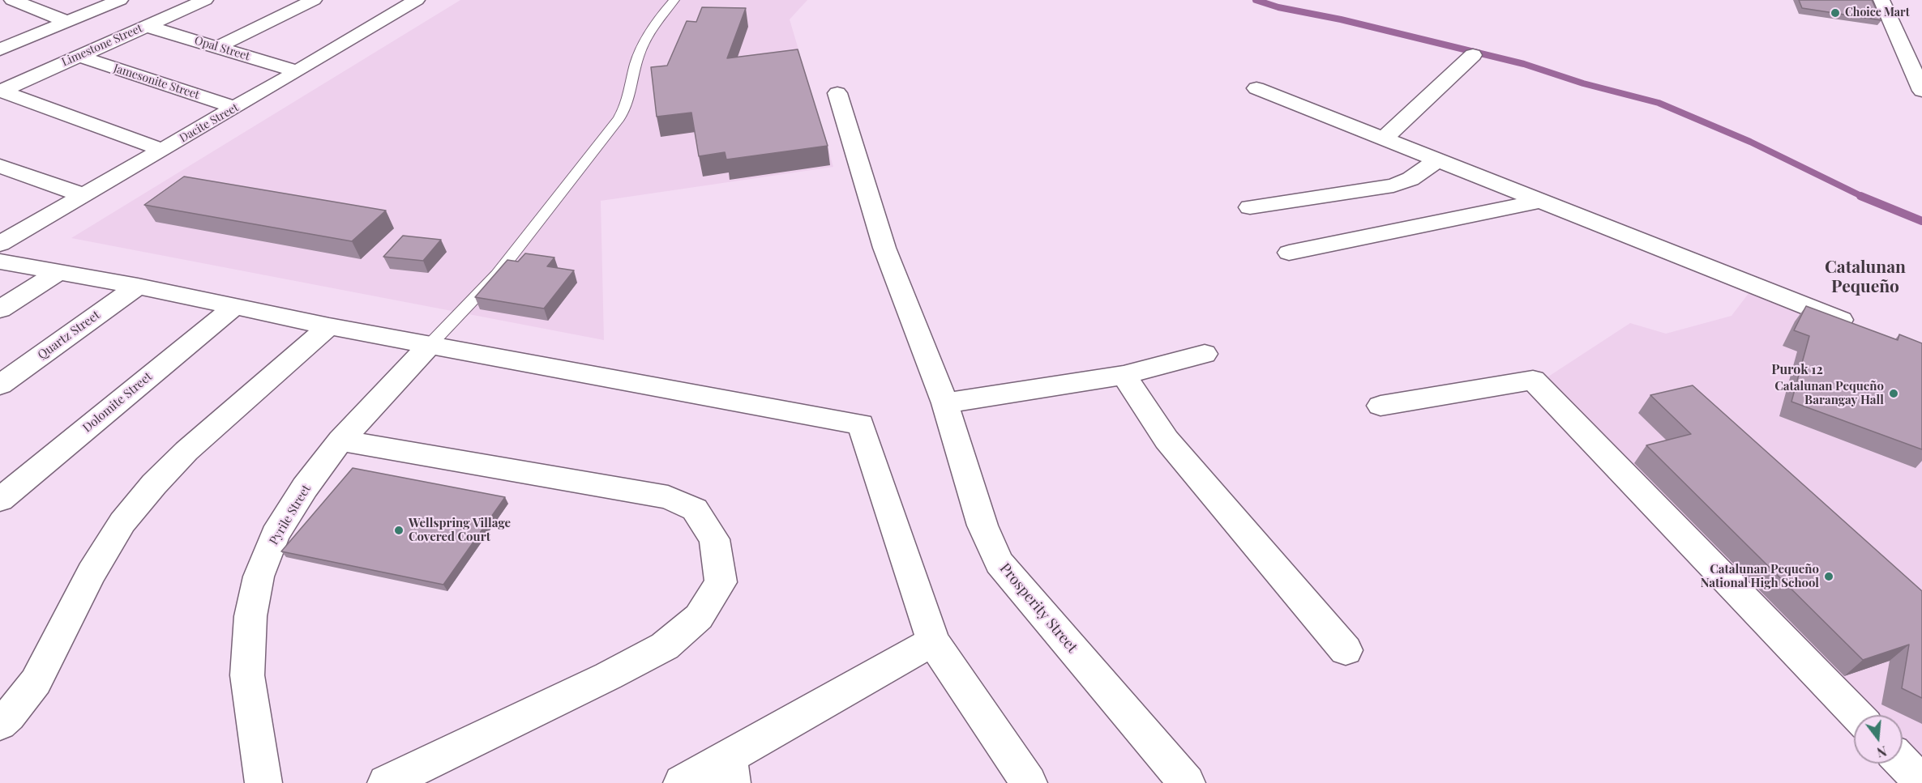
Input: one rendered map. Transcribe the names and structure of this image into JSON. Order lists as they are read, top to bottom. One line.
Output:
{"streets":{"street":["Limestone Street","Opal Street","Jamesonite Street","Dacite Street","Quartz Street","Dolomite Street","Pyrile Street","Prosperity Street"]},"crossings":[["Limestone Street","Opal Street"],["Limestone Street","Jamesonite Street"],["Opal Street","Dacite Street"],["Jamesonite Street","Dacite Street"]],"districts":["Catalunan Pequeño","Purok 12"],"places":["Choice Mart","Catalunan Pequeño Barangay Hall","Wellspring Village Covered Court","Catalunan Pequeño National High School"],"north":"bottom"}
